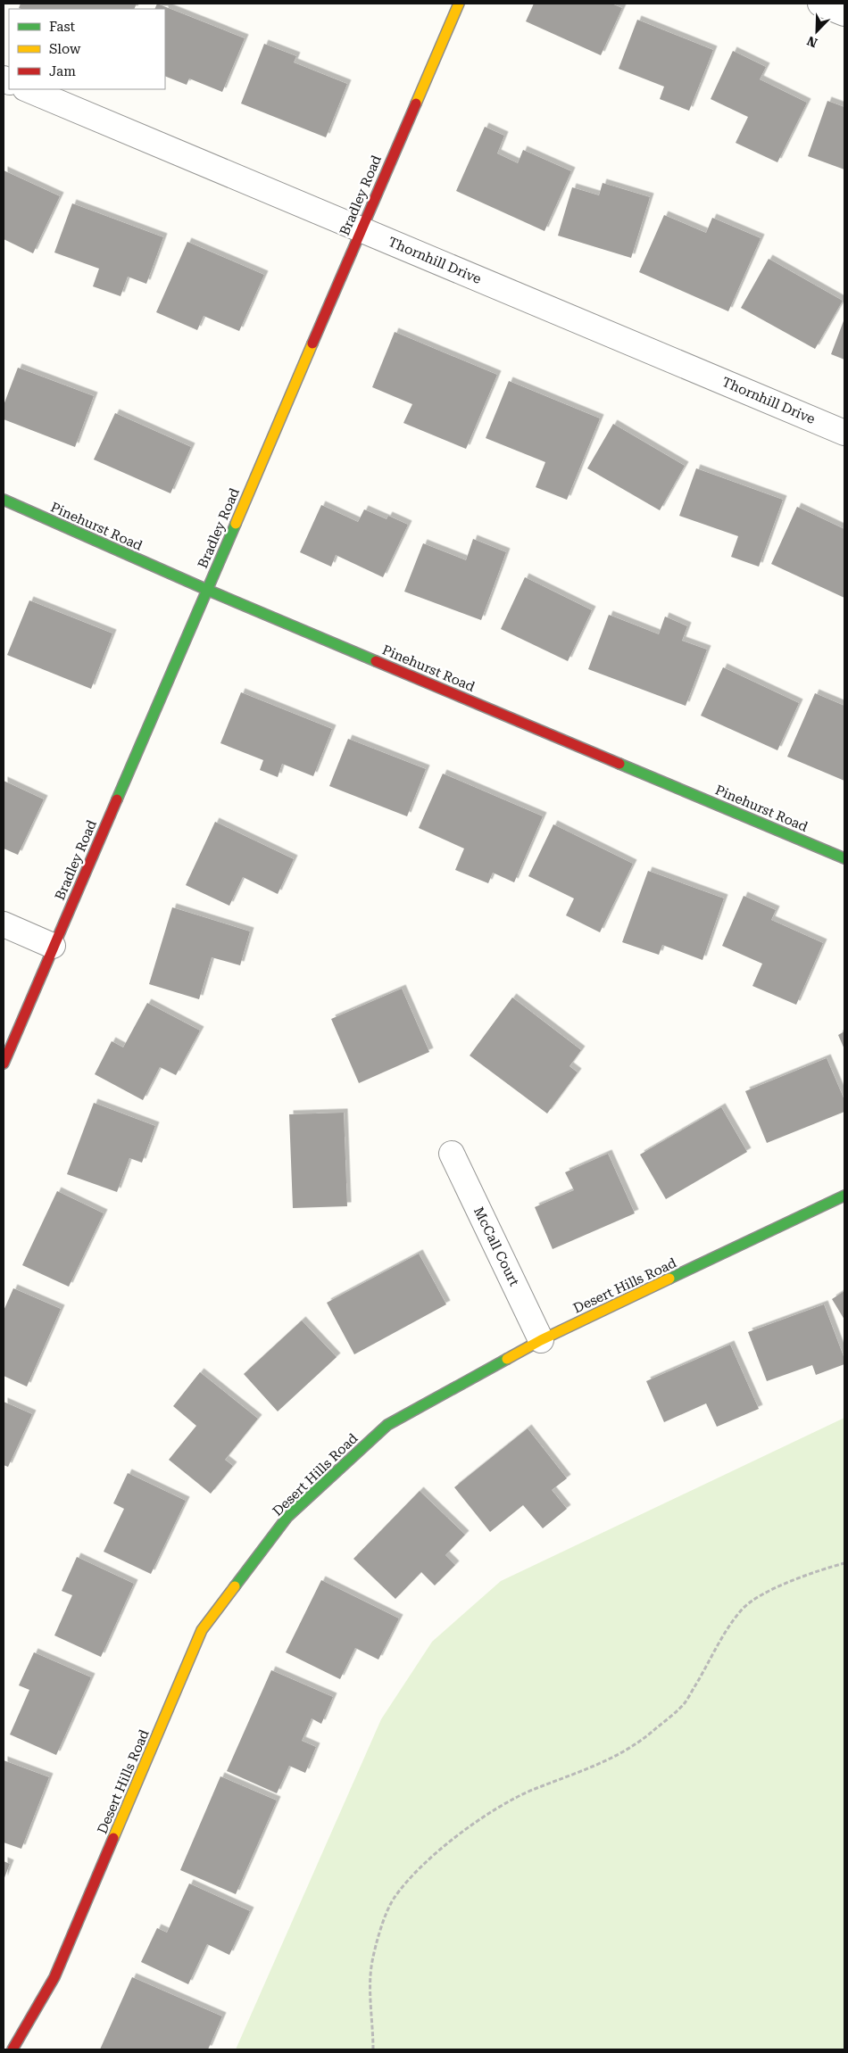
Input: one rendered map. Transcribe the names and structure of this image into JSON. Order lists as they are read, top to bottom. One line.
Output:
{"streets":{"street":["Bradley Road","Thornhill Drive","Pinehurst Road","McCall Court","Desert Hills Road"]},"crossings":[["Bradley Road","Thornhill Drive"],["Bradley Road","Pinehurst Road"],["McCall Court","Desert Hills Road"]],"legend":["Fast","Slow","Jam"],"north":"bottom left"}
